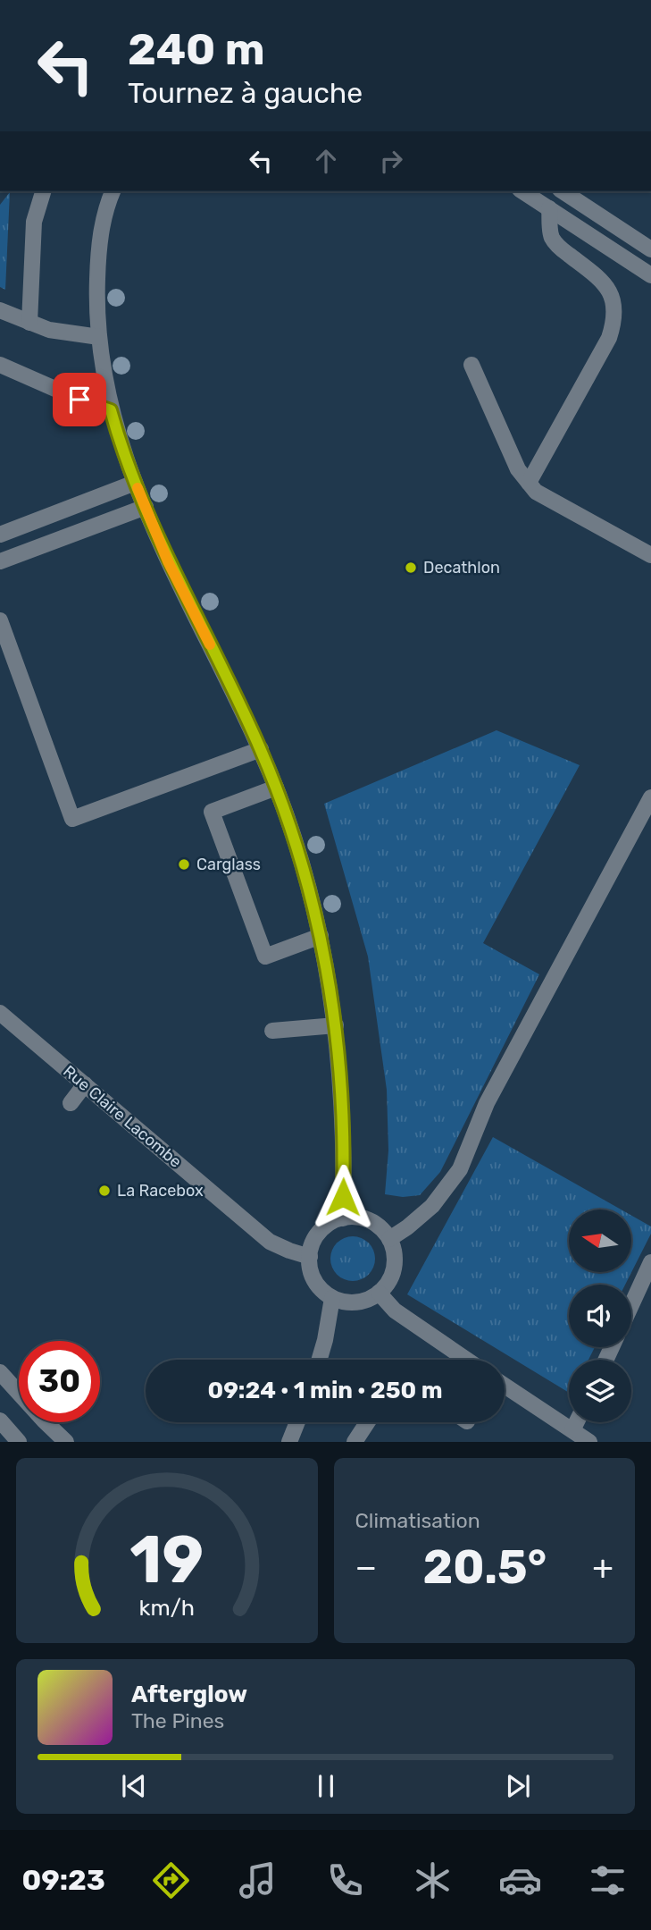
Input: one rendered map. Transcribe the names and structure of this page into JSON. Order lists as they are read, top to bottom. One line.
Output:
{"streets":{"street":["Rue Claire Lacombe"]},"places":["Decathlon","Carglass","La Racebox"],"north":"left","page":{"turn":["240 m","Tournez à gauche"],"limit":"30","trip":"09:24 · 1 min · 250 m","tile":"Climatisation","heat":["−","20.5°","+"],"song":["Afterglow","The Pines"],"tabs":"09:23","gauge":["19","km/h"]}}
